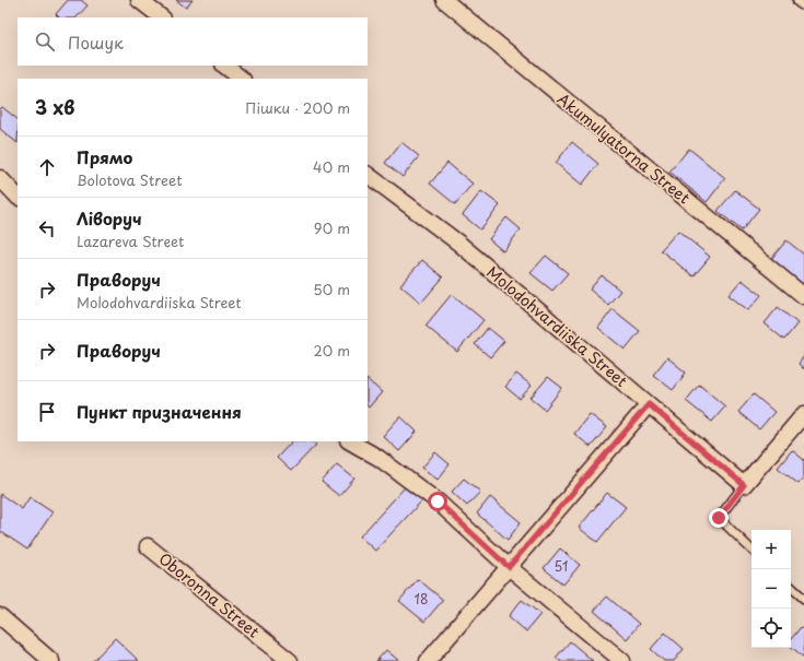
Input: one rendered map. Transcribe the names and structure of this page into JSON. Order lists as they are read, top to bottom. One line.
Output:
{"streets":{"street":["Akumulyatorna Street","Molodohvardiiska Street","Oboronna Street"]},"house_numbers":["51","18"],"page":{"search":"Пошук","heading":["3 хв","Пішки · 200 m"],"list":[["Прямо","Bolotova Street","40 m"],["Ліворуч","Lazareva Street","90 m"],["Праворуч","Molodohvardiiska Street","50 m"],["Праворуч","20 m"],"Пункт призначення"],"map_buttons":["+","−"]}}
